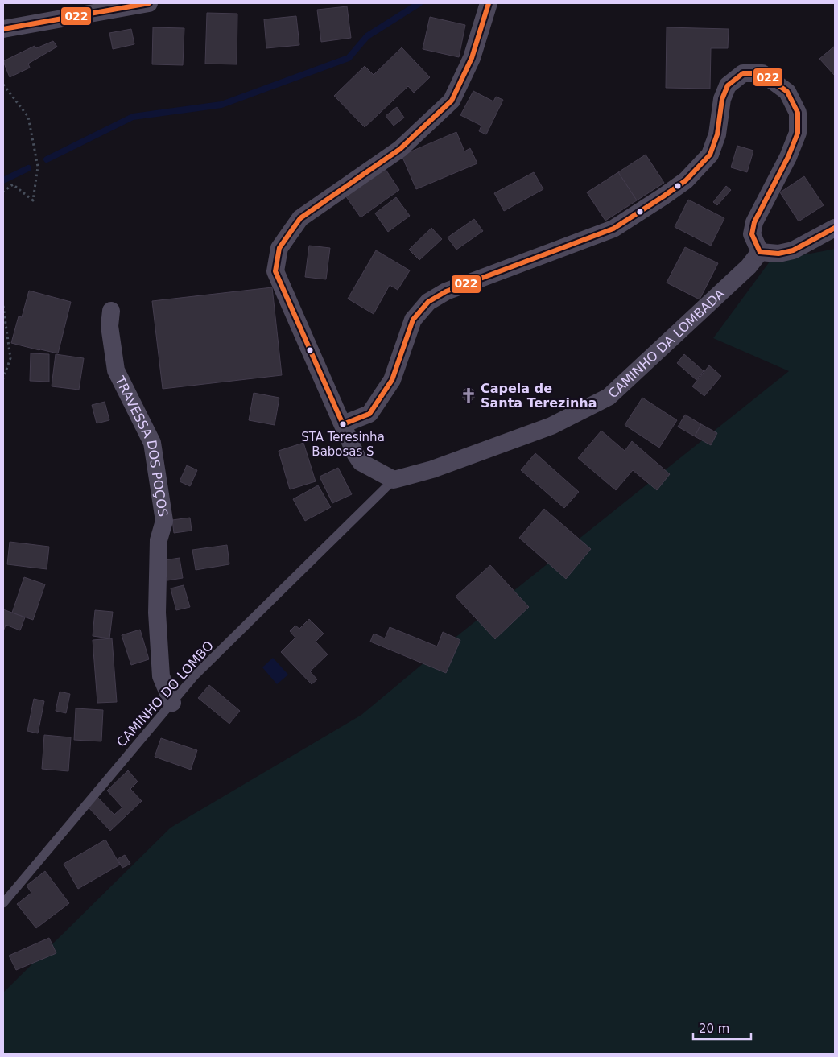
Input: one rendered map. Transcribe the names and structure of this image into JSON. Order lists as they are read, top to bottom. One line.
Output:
{"streets":{"street":["CAMINHO DA LOMBADA","TRAVESSA DOS POÇOS"],"lane":["CAMINHO DO LOMBO"]},"crossings":[["CAMINHO DA LOMBADA","CAMINHO DO LOMBO"],["TRAVESSA DOS POÇOS","CAMINHO DO LOMBO"]],"places":{"church":["Capela de Santa Terezinha"],"other":["STA Teresinha Babosas S"]},"lines":["transit line 022"],"scale_bar":"20 m"}
